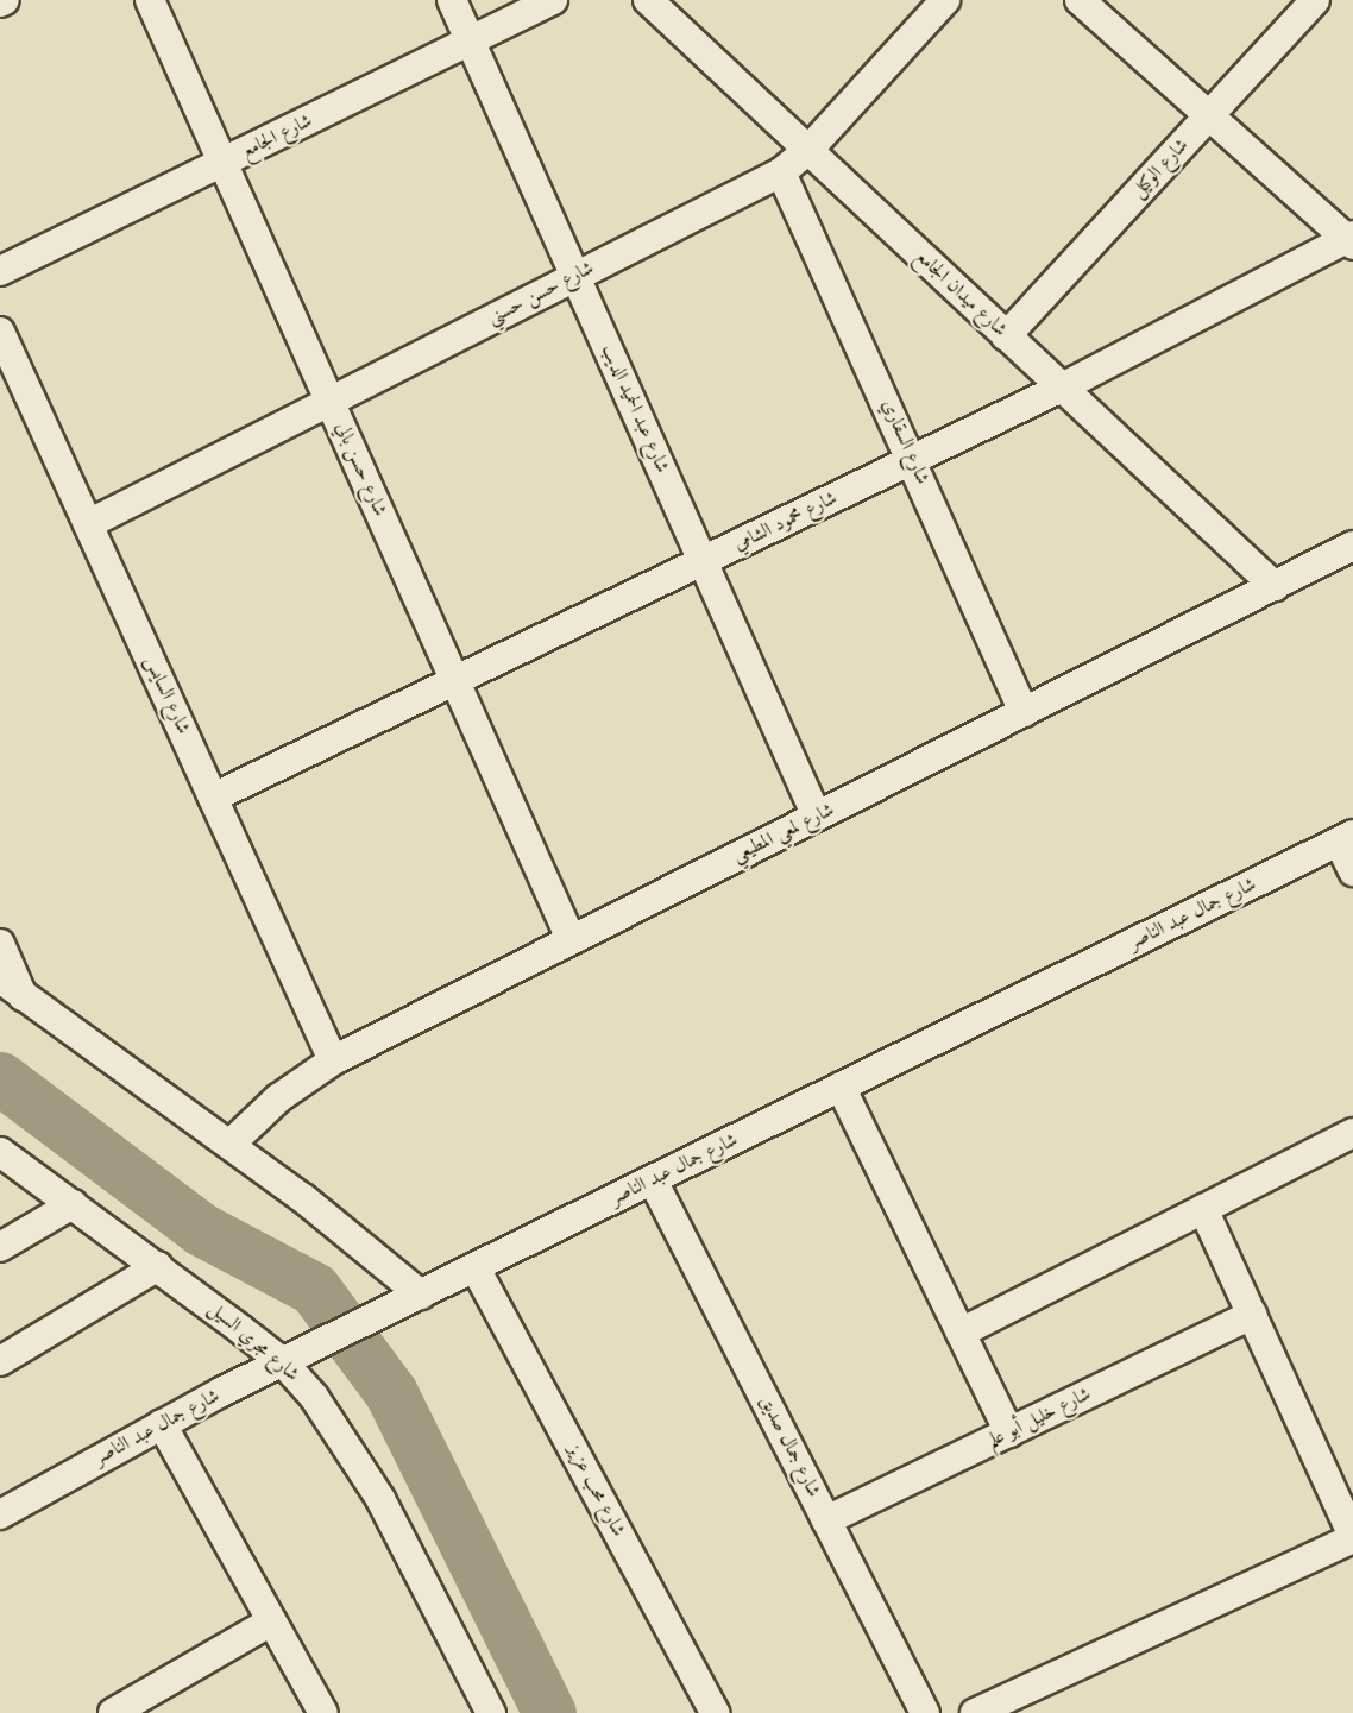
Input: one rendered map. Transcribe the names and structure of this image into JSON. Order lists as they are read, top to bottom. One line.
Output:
{"streets":{"street":["شارع الجامع","شارع الوكيل","شارع حسن حسني","شارع ميدان الجامع","شارع عبد الحميد الديب","شارع السقاري","شارع حسن بالي","شارع محمود الشامي","شارع السايس","شارع لمعي المطيعي","شارع جمال عبد الناصر","شارع مجري السيل","شارع خليل أبو علم","شارع جمال صديق","شارع محب عزيز"]},"crossings":[["شارع الجامع","شارع عبد الحميد الديب"],["شارع الجامع","شارع حسن بالي"],["شارع الوكيل","شارع ميدان الجامع"],["شارع حسن حسني","شارع ميدان الجامع"],["شارع حسن حسني","شارع عبد الحميد الديب"],["شارع حسن حسني","شارع السقاري"],["شارع حسن حسني","شارع حسن بالي"],["شارع حسن حسني","شارع السايس"],["شارع ميدان الجامع","شارع محمود الشامي"],["شارع ميدان الجامع","شارع لمعي المطيعي"],["شارع عبد الحميد الديب","شارع محمود الشامي"],["شارع عبد الحميد الديب","شارع لمعي المطيعي"],["شارع السقاري","شارع محمود الشامي"],["شارع السقاري","شارع لمعي المطيعي"],["شارع حسن بالي","شارع محمود الشامي"],["شارع حسن بالي","شارع لمعي المطيعي"],["شارع محمود الشامي","شارع السايس"],["شارع السايس","شارع لمعي المطيعي"],["شارع جمال عبد الناصر","شارع مجري السيل"],["شارع جمال عبد الناصر","شارع جمال صديق"],["شارع جمال عبد الناصر","شارع محب عزيز"],["شارع خليل أبو علم","شارع جمال صديق"]]}
